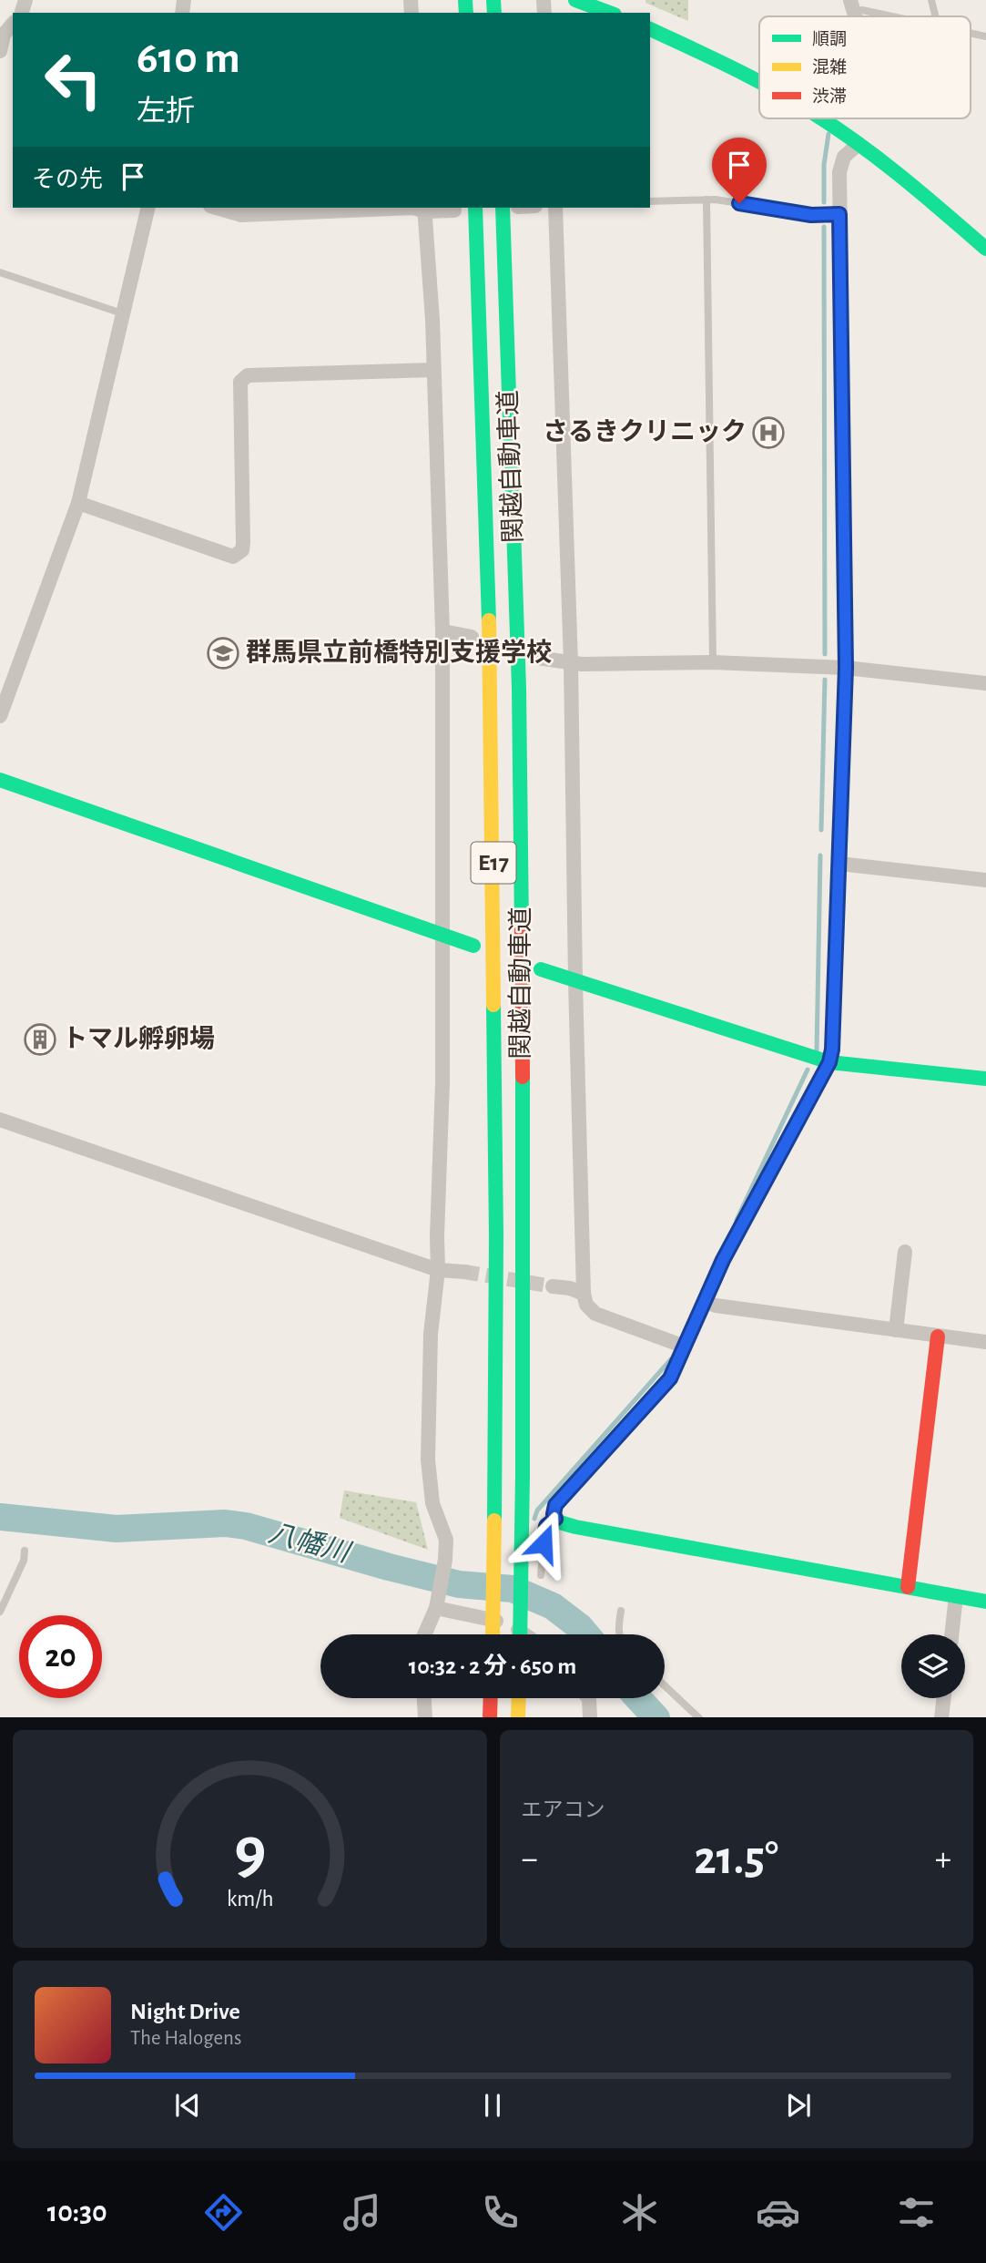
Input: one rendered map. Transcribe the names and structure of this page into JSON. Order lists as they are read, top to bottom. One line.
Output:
{"streets":{"main road":["関越自動車道","E17"]},"water":["八幡川"],"places":{"hospital":["さるきクリニック"],"school or university":["群馬県立前橋特別支援学校"],"building":["トマル孵卵場"]},"legend":["順調","混雑","渋滞"],"page":{"turn":["610 m","左折"],"then":"その先","limit":"20","trip":"10:32 · 2 分 · 650 m","tile":"エアコン","heat":["−","21.5°","+"],"song":["Night Drive","The Halogens"],"tabs":"10:30","gauge":["9","km/h"]}}
